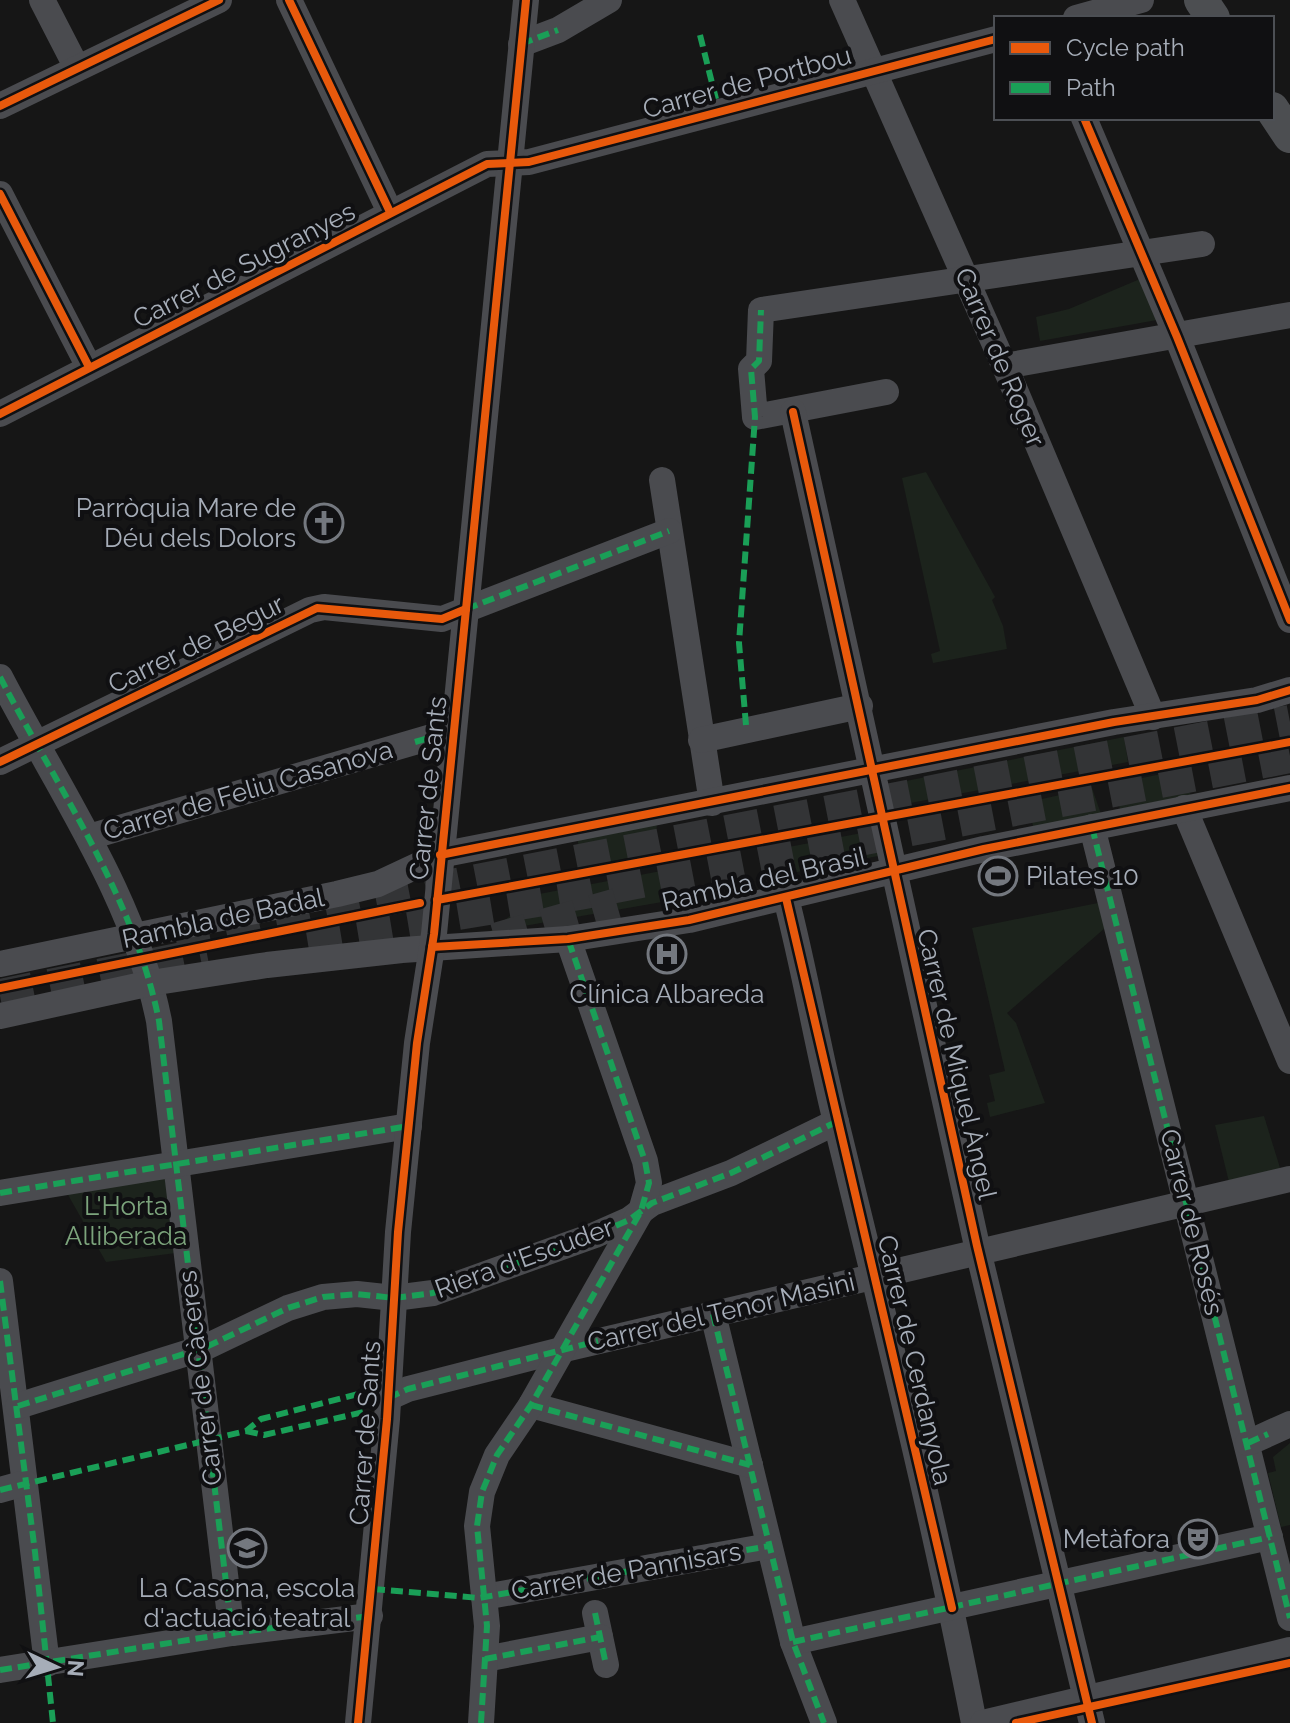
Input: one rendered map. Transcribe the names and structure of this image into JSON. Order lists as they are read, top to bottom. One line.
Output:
{"streets":{"street":["Carrer de Portbou","Carrer de Sugranyes","Carrer de Roger","Carrer de Begur","Carrer de Sants","Carrer de Feliu Casanova","Rambla del Brasil","Rambla de Badal","Carrer de Miquel Àngel","Carrer de Rosés","Riera d'Escuder","Carrer del Tenor Masini","Carrer de Cerdanyola","Carrer de Càceres","Carrer de Pannisars"]},"crossings":[["Carrer de Portbou","Carrer de Sugranyes"],["Carrer de Portbou","Carrer de Roger"],["Carrer de Portbou","Carrer de Sants"],["Carrer de Sugranyes","Carrer de Sants"],["Carrer de Begur","Carrer de Sants"],["Carrer de Begur","Carrer de Càceres"],["Carrer de Sants","Carrer de Feliu Casanova"],["Carrer de Sants","Rambla del Brasil"],["Carrer de Sants","Rambla de Badal"],["Carrer de Sants","Riera d'Escuder"],["Carrer de Sants","Carrer del Tenor Masini"],["Carrer de Feliu Casanova","Carrer de Càceres"],["Rambla del Brasil","Rambla de Badal"],["Rambla del Brasil","Carrer de Miquel Àngel"],["Rambla del Brasil","Carrer de Rosés"],["Rambla del Brasil","Carrer de Cerdanyola"],["Rambla de Badal","Carrer de Càceres"],["Carrer de Miquel Àngel","Carrer del Tenor Masini"],["Carrer de Rosés","Carrer del Tenor Masini"],["Riera d'Escuder","Carrer de Cerdanyola"],["Riera d'Escuder","Carrer de Càceres"],["Carrer del Tenor Masini","Carrer de Cerdanyola"]],"parks":["L'Horta Alliberada"],"places":{"church":["Parròquia Mare de Déu dels Dolors"],"sports":["Pilates 10"],"hospital":["Clínica Albareda"],"theatre":["Metàfora"],"school or university":["La Casona, escola d'actuació teatral"]},"legend":["Cycle path","Path"],"north":"right"}
